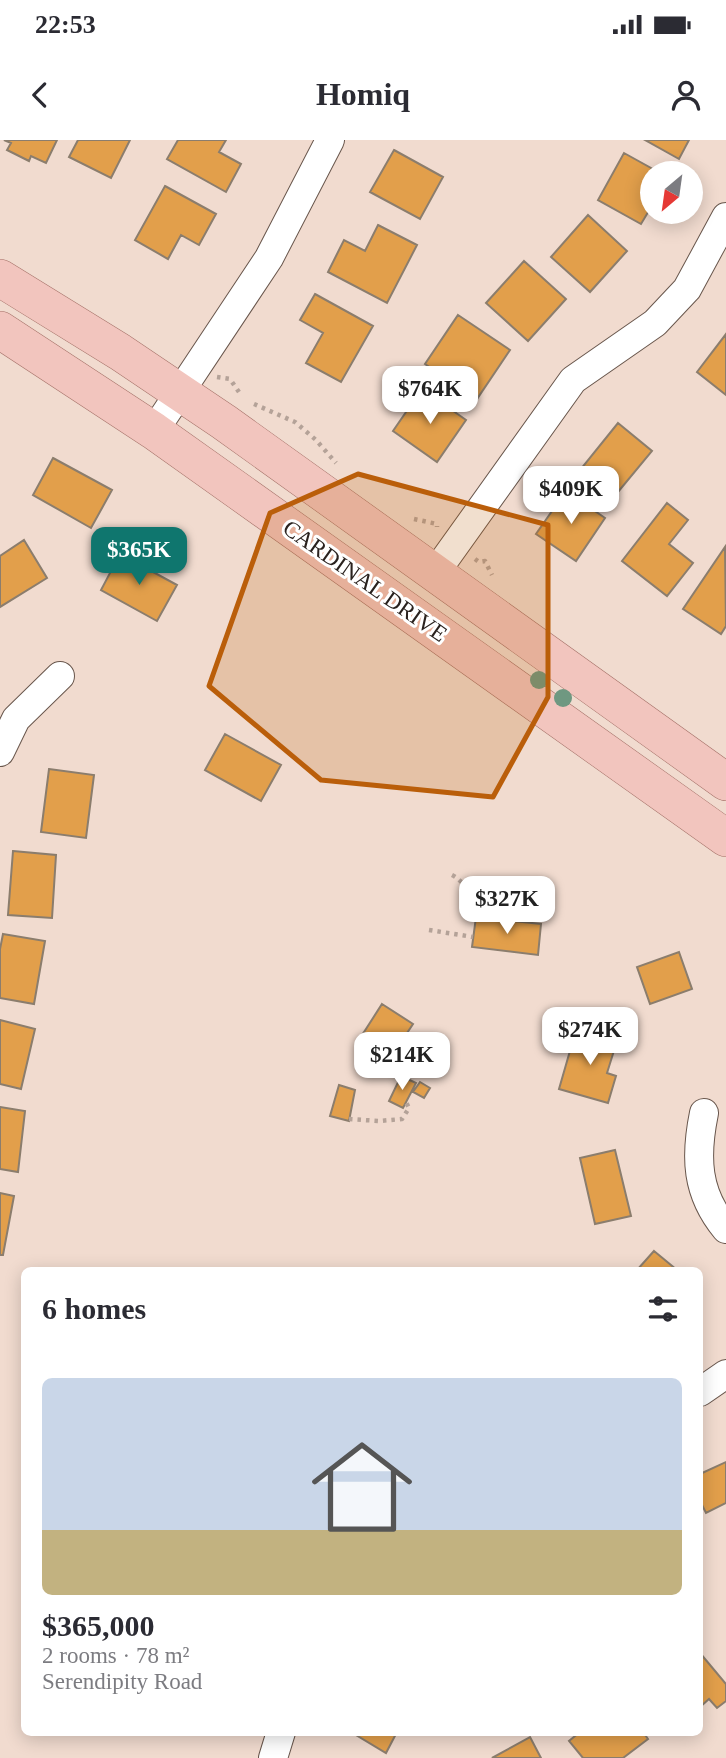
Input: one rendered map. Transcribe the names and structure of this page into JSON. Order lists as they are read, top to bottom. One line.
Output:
{"streets":{"main road":["CARDINAL DRIVE"]},"north":"bottom left","page":{"status":"22:53","header":"Homiq","price":["$764K","$409K","$365K","$327K","$274K","$214K"],"heading":"6 homes","list":[{"name":"$365,000","note":"2 rooms · 78 m² · Serendipity Road"}]}}
